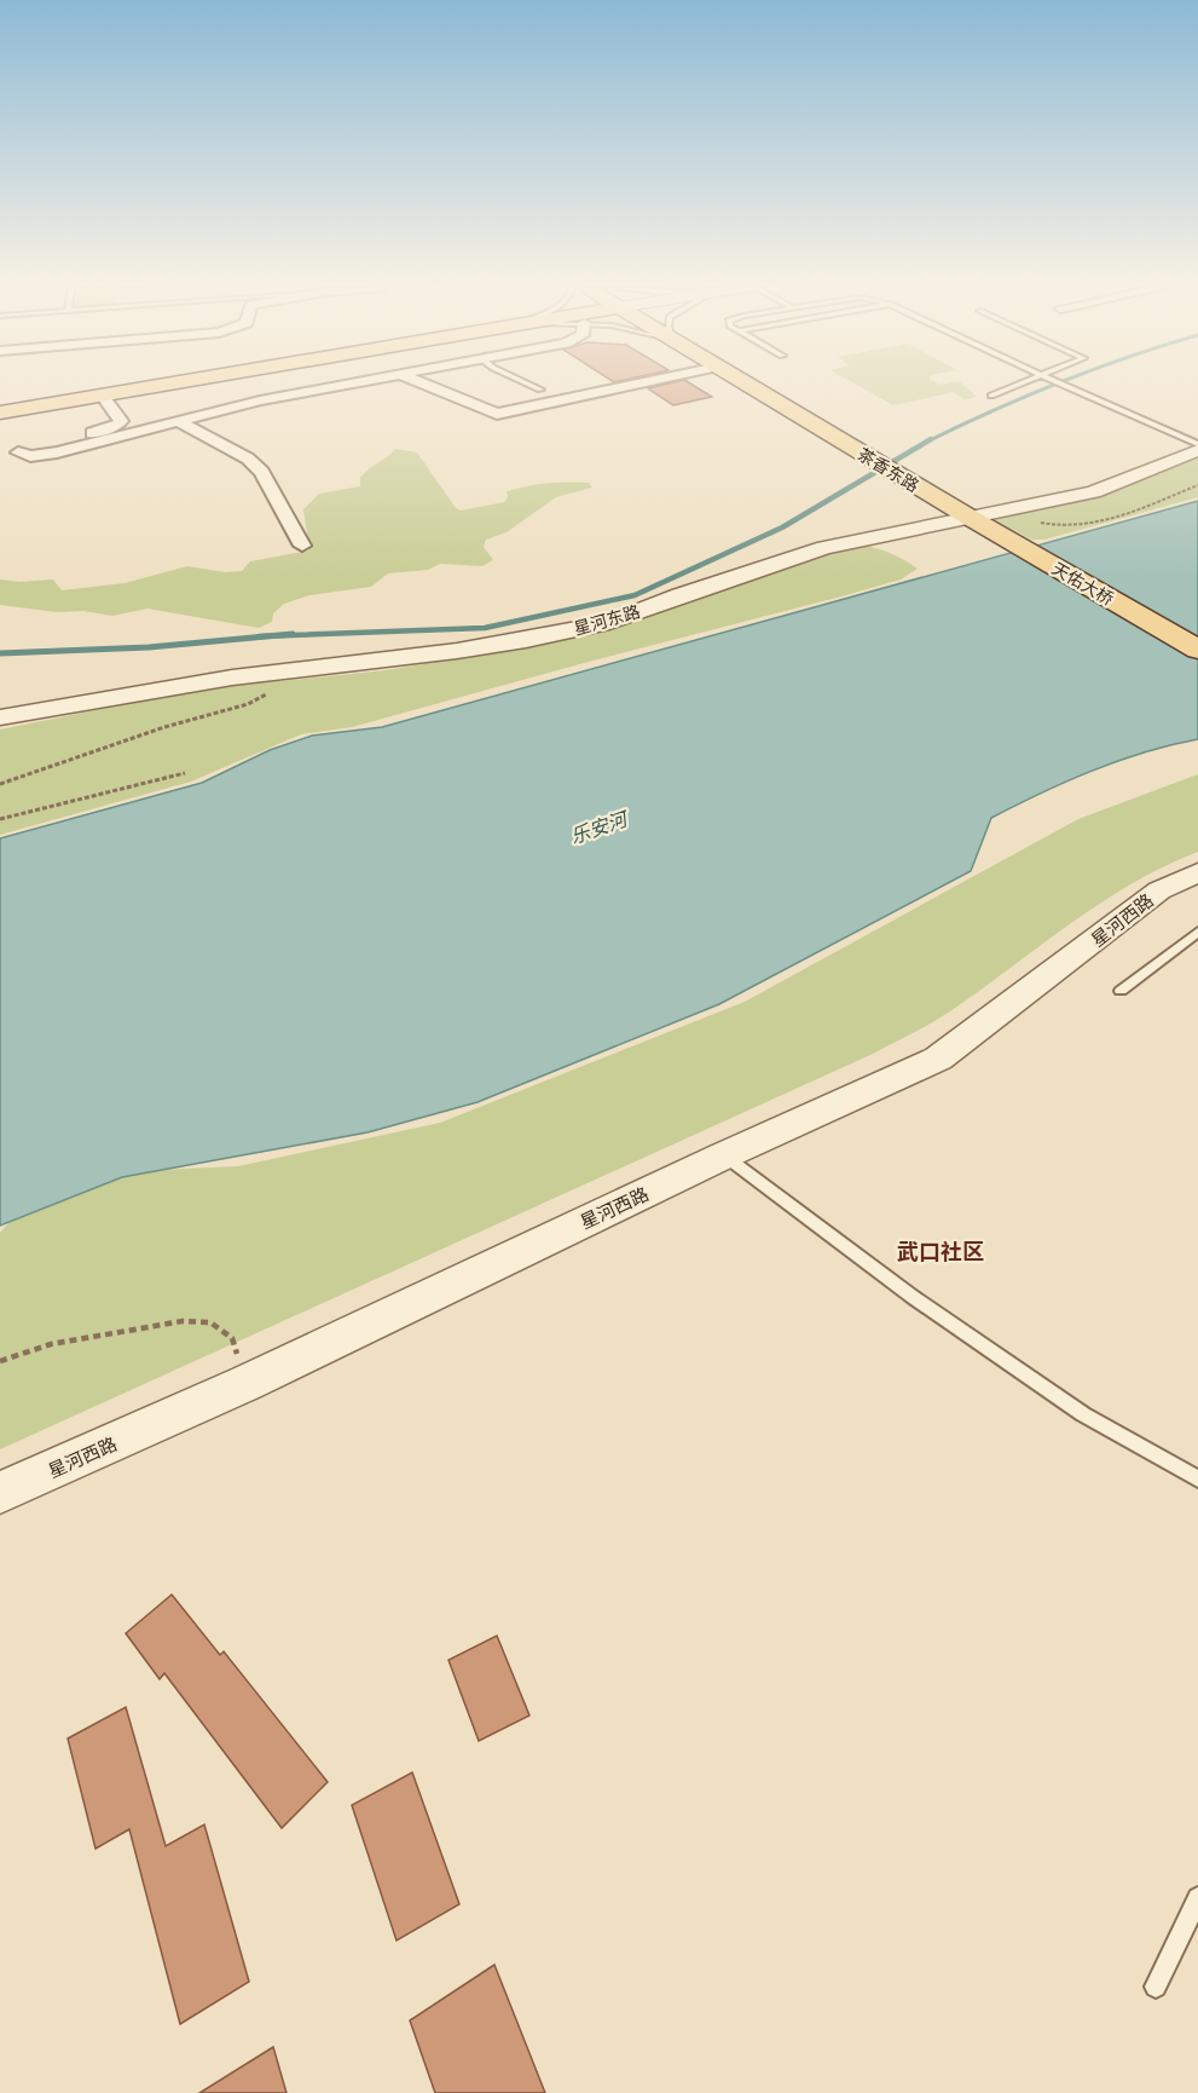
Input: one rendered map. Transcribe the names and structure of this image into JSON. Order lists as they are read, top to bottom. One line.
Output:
{"streets":{"main road":["茶香东路","天佑大桥"],"street":["星河东路","星河西路"]},"crossings":[["茶香东路","天佑大桥"],["茶香东路","星河东路"],["天佑大桥","星河东路"]],"districts":["武口社区"],"water":["乐安河"]}
